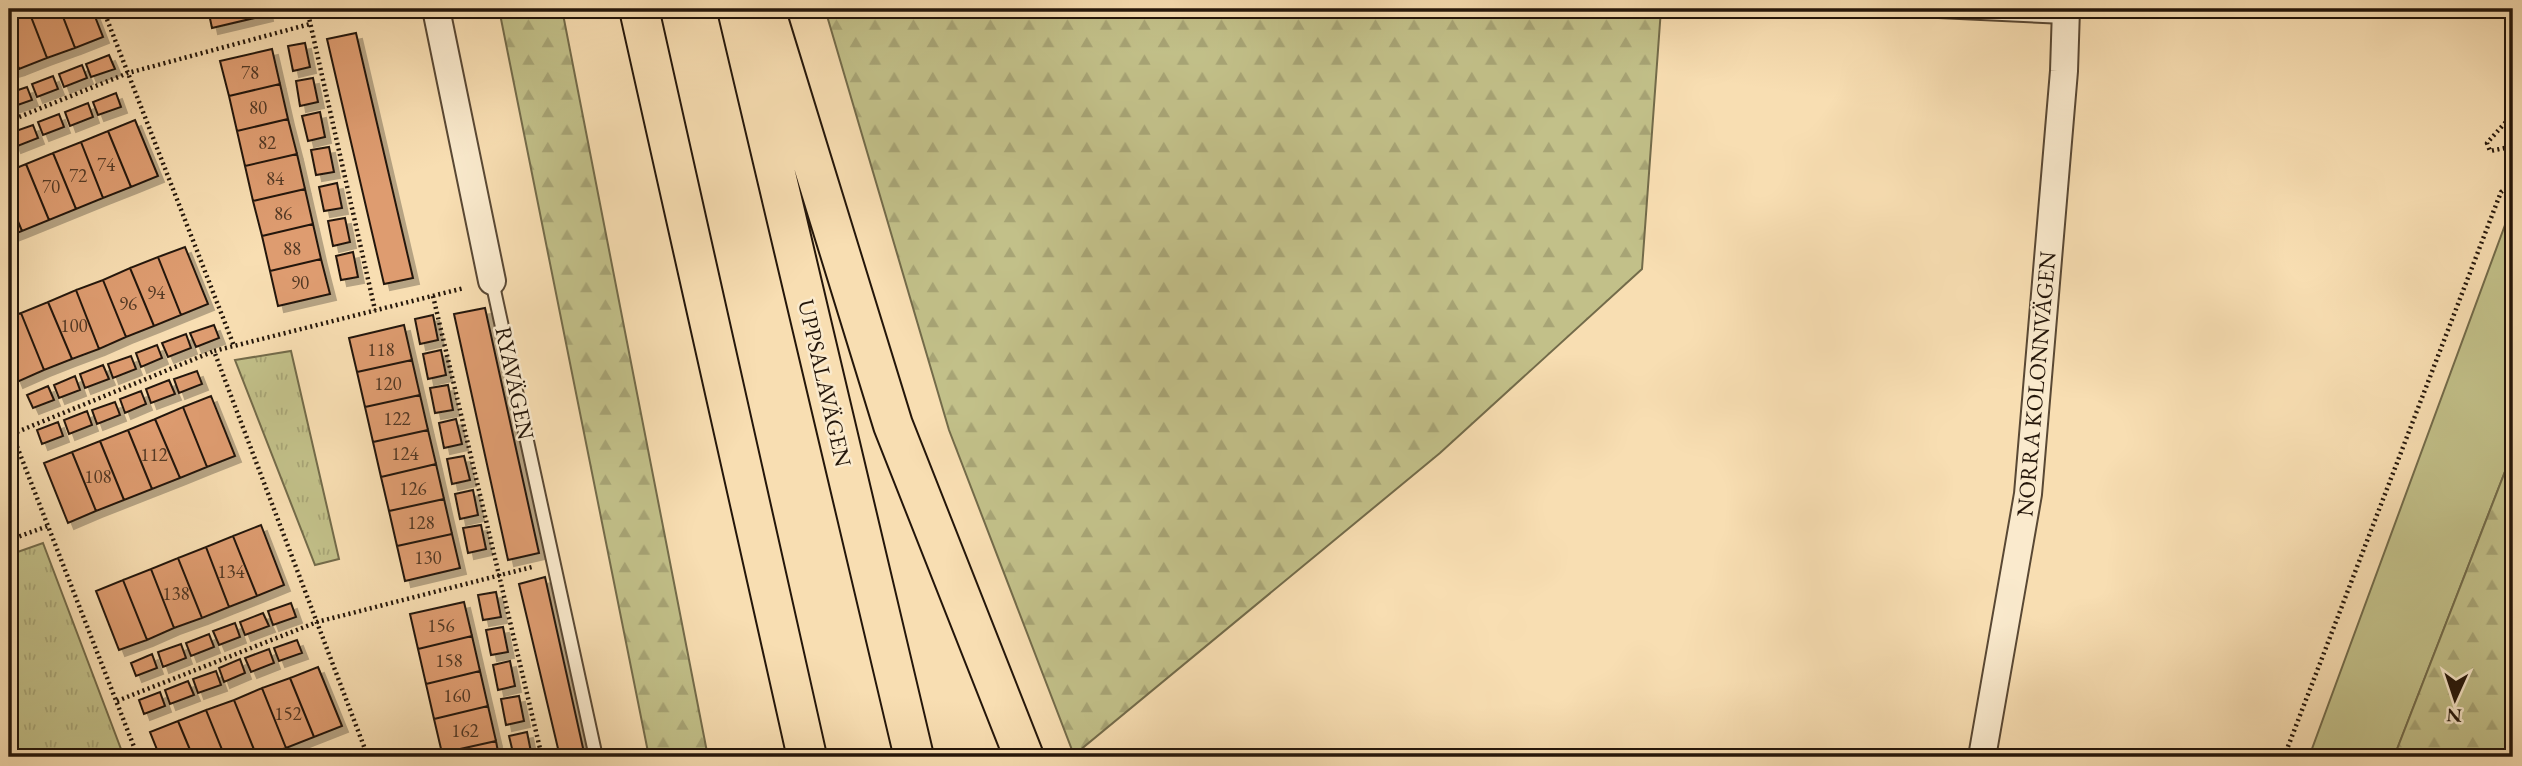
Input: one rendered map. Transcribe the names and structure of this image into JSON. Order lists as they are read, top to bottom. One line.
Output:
{"streets":{"highway":["UPPSALAVÄGEN"],"street":["RYAVÄGEN","NORRA KOLONNVÄGEN"]},"house_numbers":["78","80","82","74","72","84","70","86","88","90","94","96","100","118","120","122","124","112","108","126","128","130","134","138","156","158","160","152","162"],"north":"bottom"}
